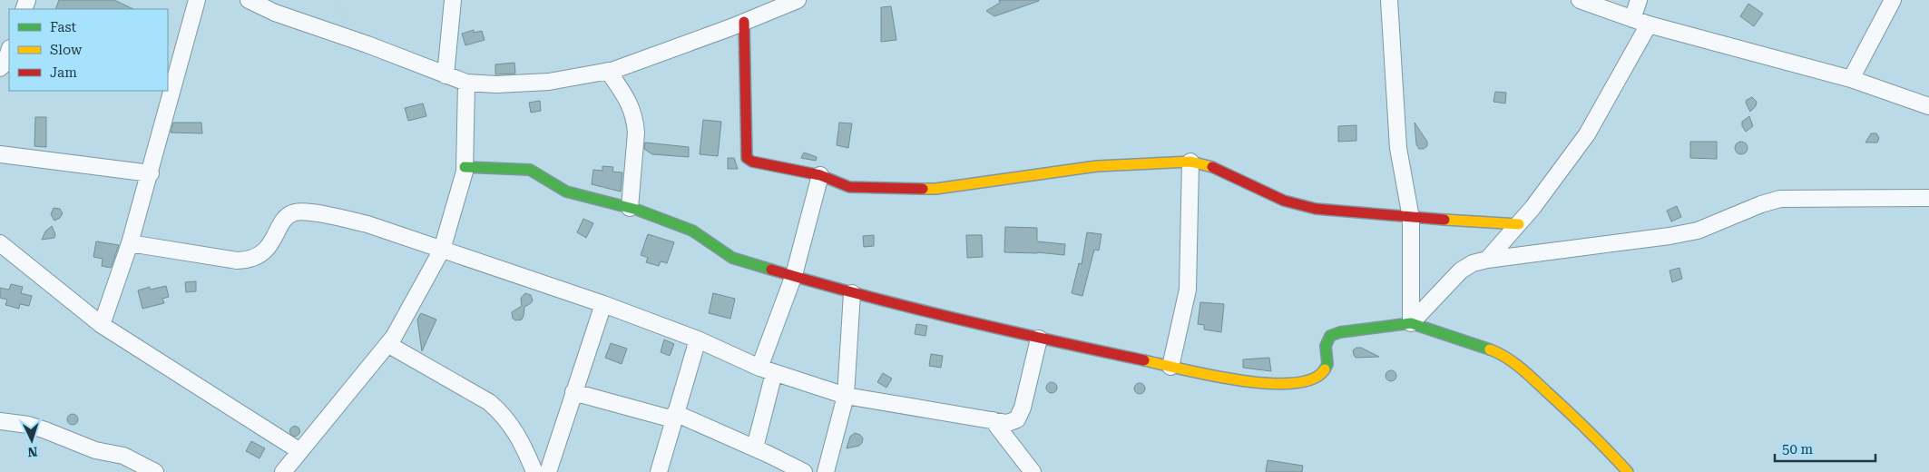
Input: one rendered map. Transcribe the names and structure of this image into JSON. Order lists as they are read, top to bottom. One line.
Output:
{"legend":["Fast","Slow","Jam"],"scale_bar":"50 m","north":"bottom"}
